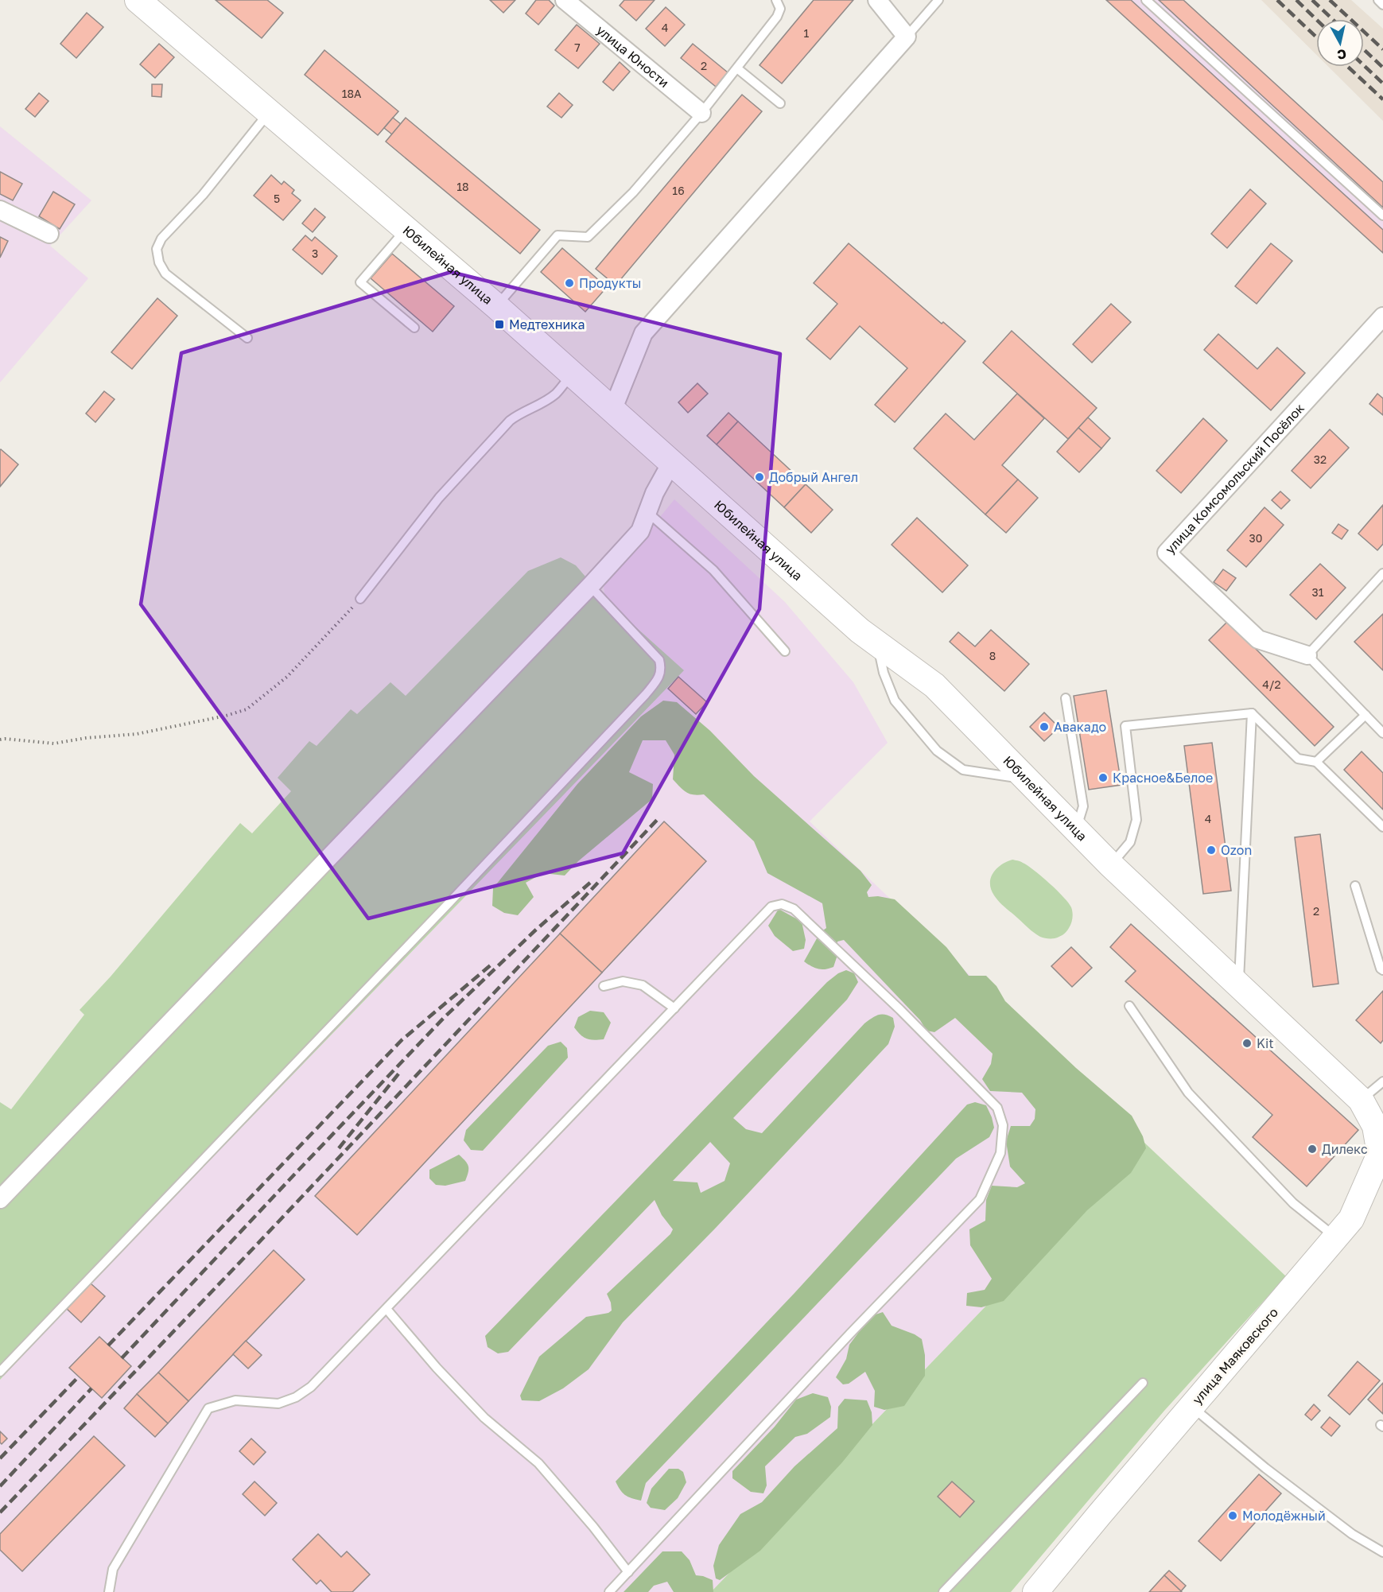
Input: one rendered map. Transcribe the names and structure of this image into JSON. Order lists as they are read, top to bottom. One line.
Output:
{"streets":{"street":["улица Юности","Юбилейная улица","улица Комсомольский Посёлок","улица Маяковского"]},"crossings":[["Юбилейная улица","улица Маяковского"]],"places":{"other":["Продукты","Добрый Ангел","Авакадо","Красное&Белое","Ozon","Kit","Дилекс","Молодёжный"],"transit":["Медтехника"]},"house_numbers":["4","1","7","2","18А","18","16","5","3","32","30","31","8","4/2","4","2"],"north":"bottom"}
